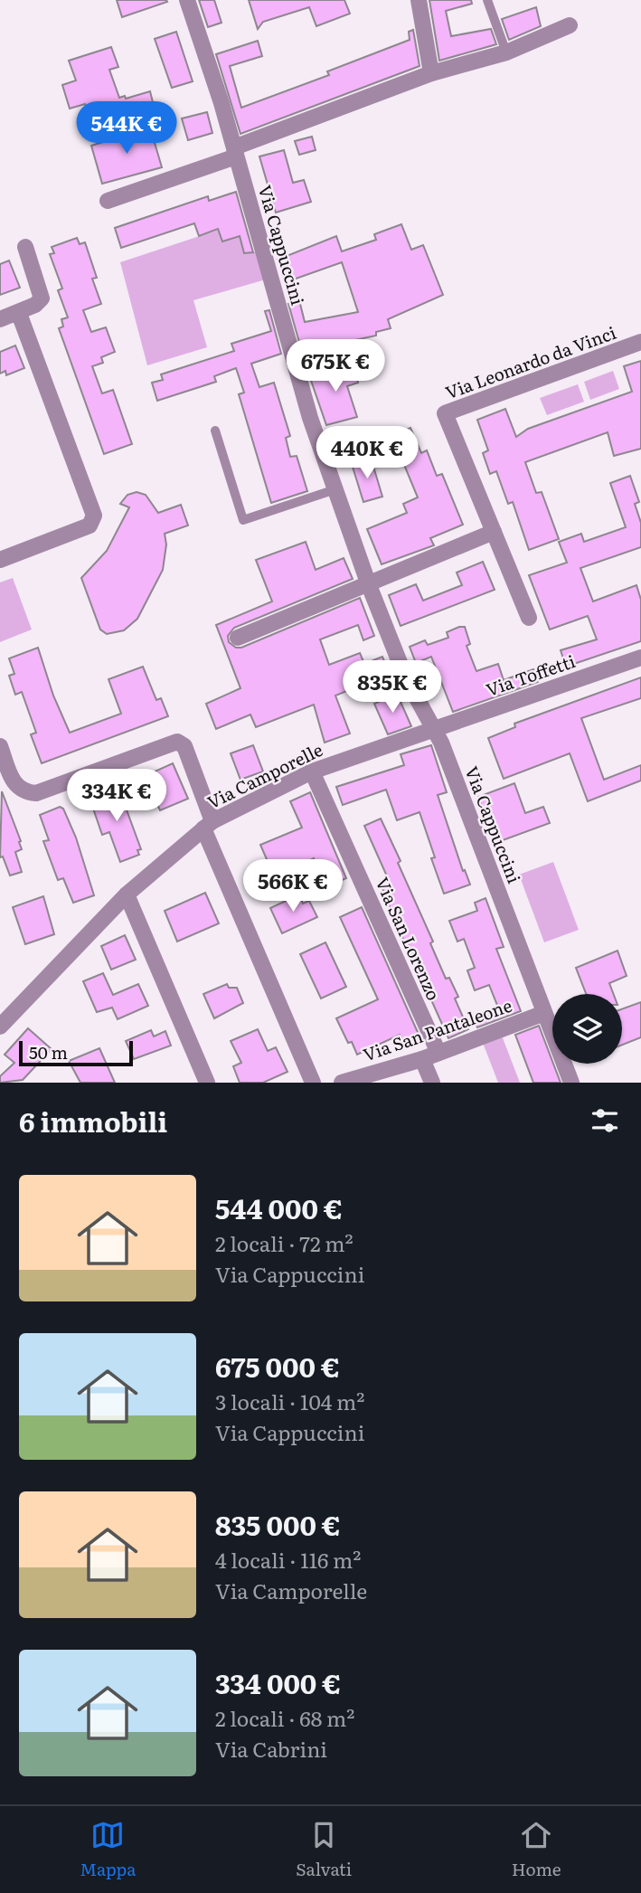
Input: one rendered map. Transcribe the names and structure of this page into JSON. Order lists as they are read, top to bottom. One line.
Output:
{"streets":{"street":["Via Cappuccini","Via Leonardo da Vinci","Via Toffetti","Via Camporelle","Via San Lorenzo","Via San Pantaleone"]},"crossings":[["Via Cappuccini","Via Toffetti"],["Via Cappuccini","Via Camporelle"],["Via Cappuccini","Via San Pantaleone"],["Via Toffetti","Via Camporelle"],["Via Camporelle","Via San Lorenzo"],["Via San Lorenzo","Via San Pantaleone"]],"scale_bar":"50 m","page":{"price":["544K €","675K €","440K €","835K €","334K €","566K €"],"scale":"50 m","heading":"6 immobili","list":[{"name":"544 000 €","note":"2 locali · 72 m² · Via Cappuccini"},{"name":"675 000 €","note":"3 locali · 104 m² · Via Cappuccini"},{"name":"835 000 €","note":"4 locali · 116 m² · Via Camporelle"},{"name":"334 000 €","note":"2 locali · 68 m² · Via Cabrini"}],"tabs":["Mappa","Salvati","Home"]}}
